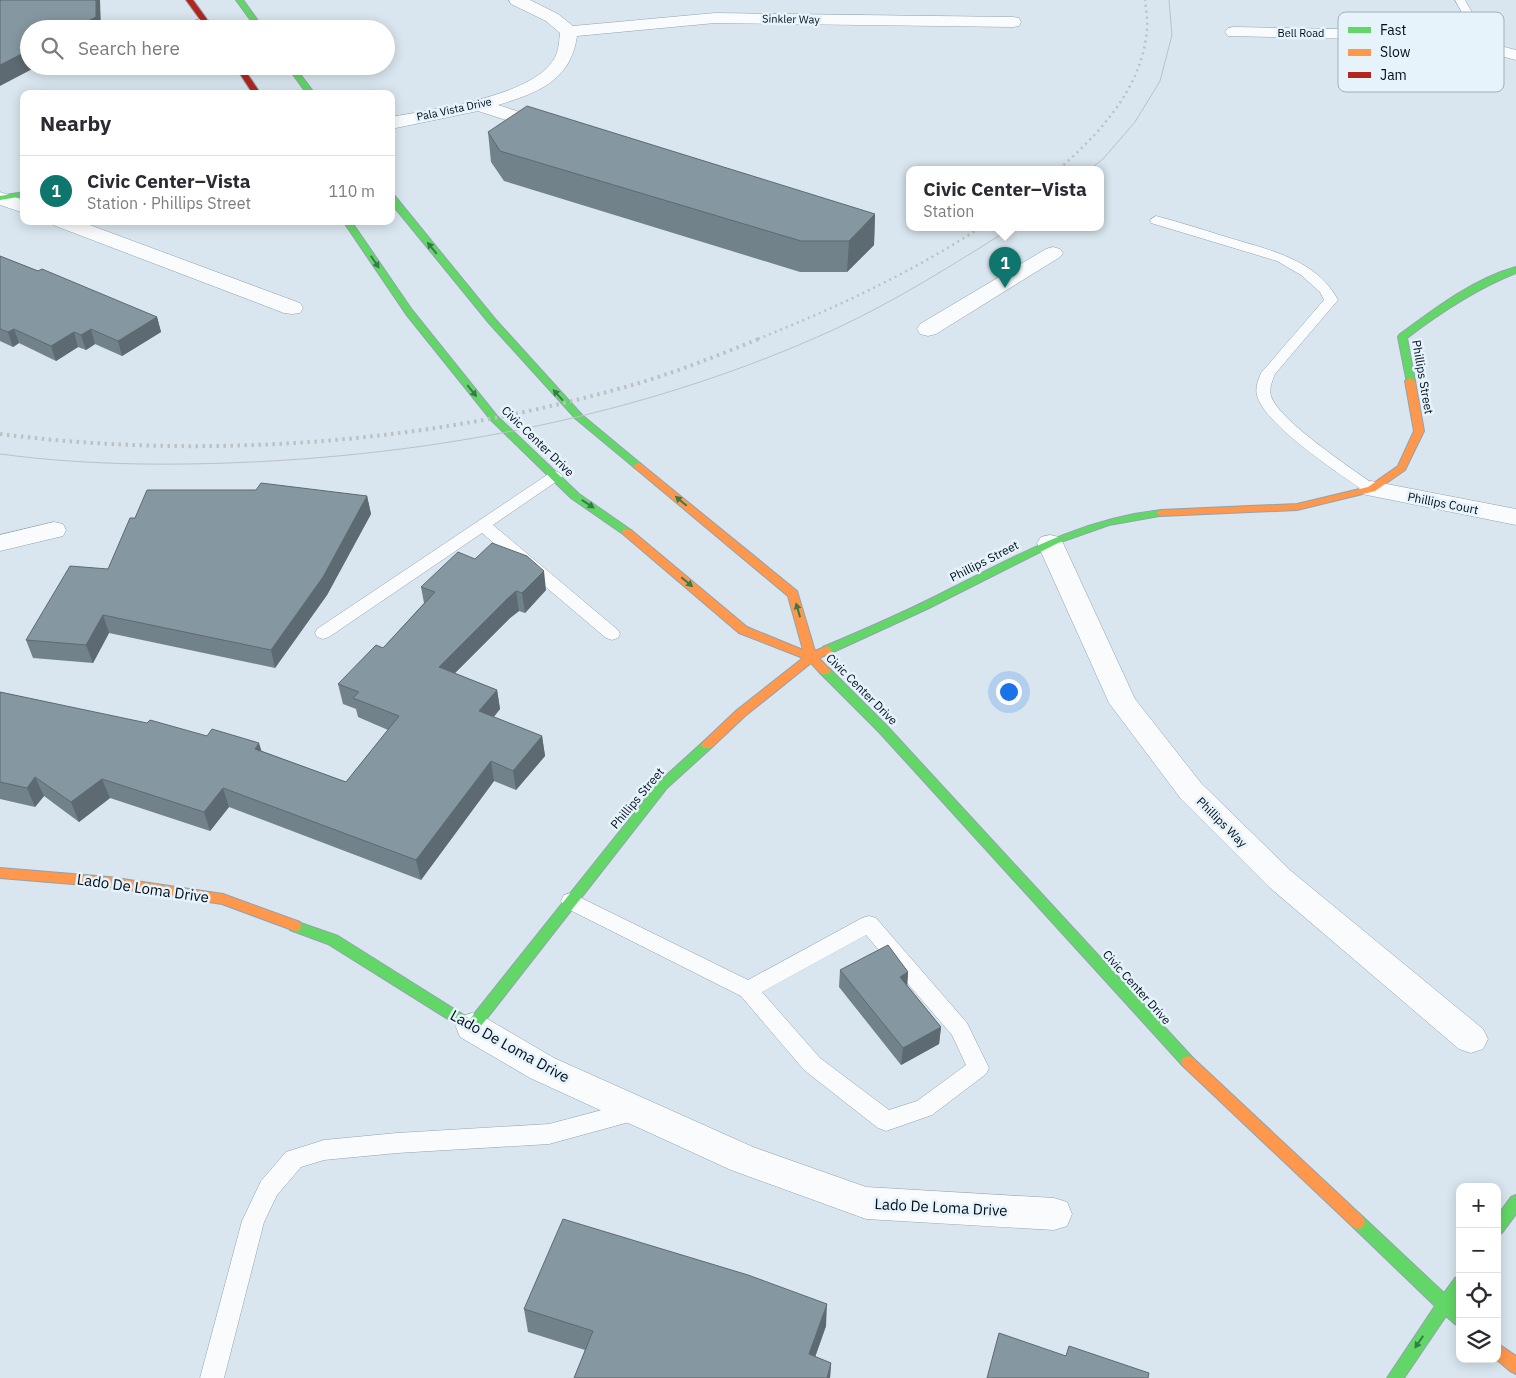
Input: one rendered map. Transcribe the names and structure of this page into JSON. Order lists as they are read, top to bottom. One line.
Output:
{"streets":{"main road":["Phillips Street","Civic Center Drive","Lado De Loma Drive"],"street":["Sinkler Way","Bell Road","Pala Vista Drive","Phillips Court","Phillips Way"]},"crossings":[["Sinkler Way","Pala Vista Drive"],["Phillips Street","Civic Center Drive"],["Phillips Street","Phillips Court"],["Phillips Street","Phillips Way"],["Phillips Street","Lado De Loma Drive"]],"legend":["Fast","Slow","Jam"],"page":{"search":"Search here","heading":"Nearby","list":[{"mark":"1","name":"Civic Center–Vista","note":"Station · Phillips Street","value":"110 m"}],"popup":["Civic Center–Vista","Station"],"pins":"1","map_buttons":["+","−"]}}
